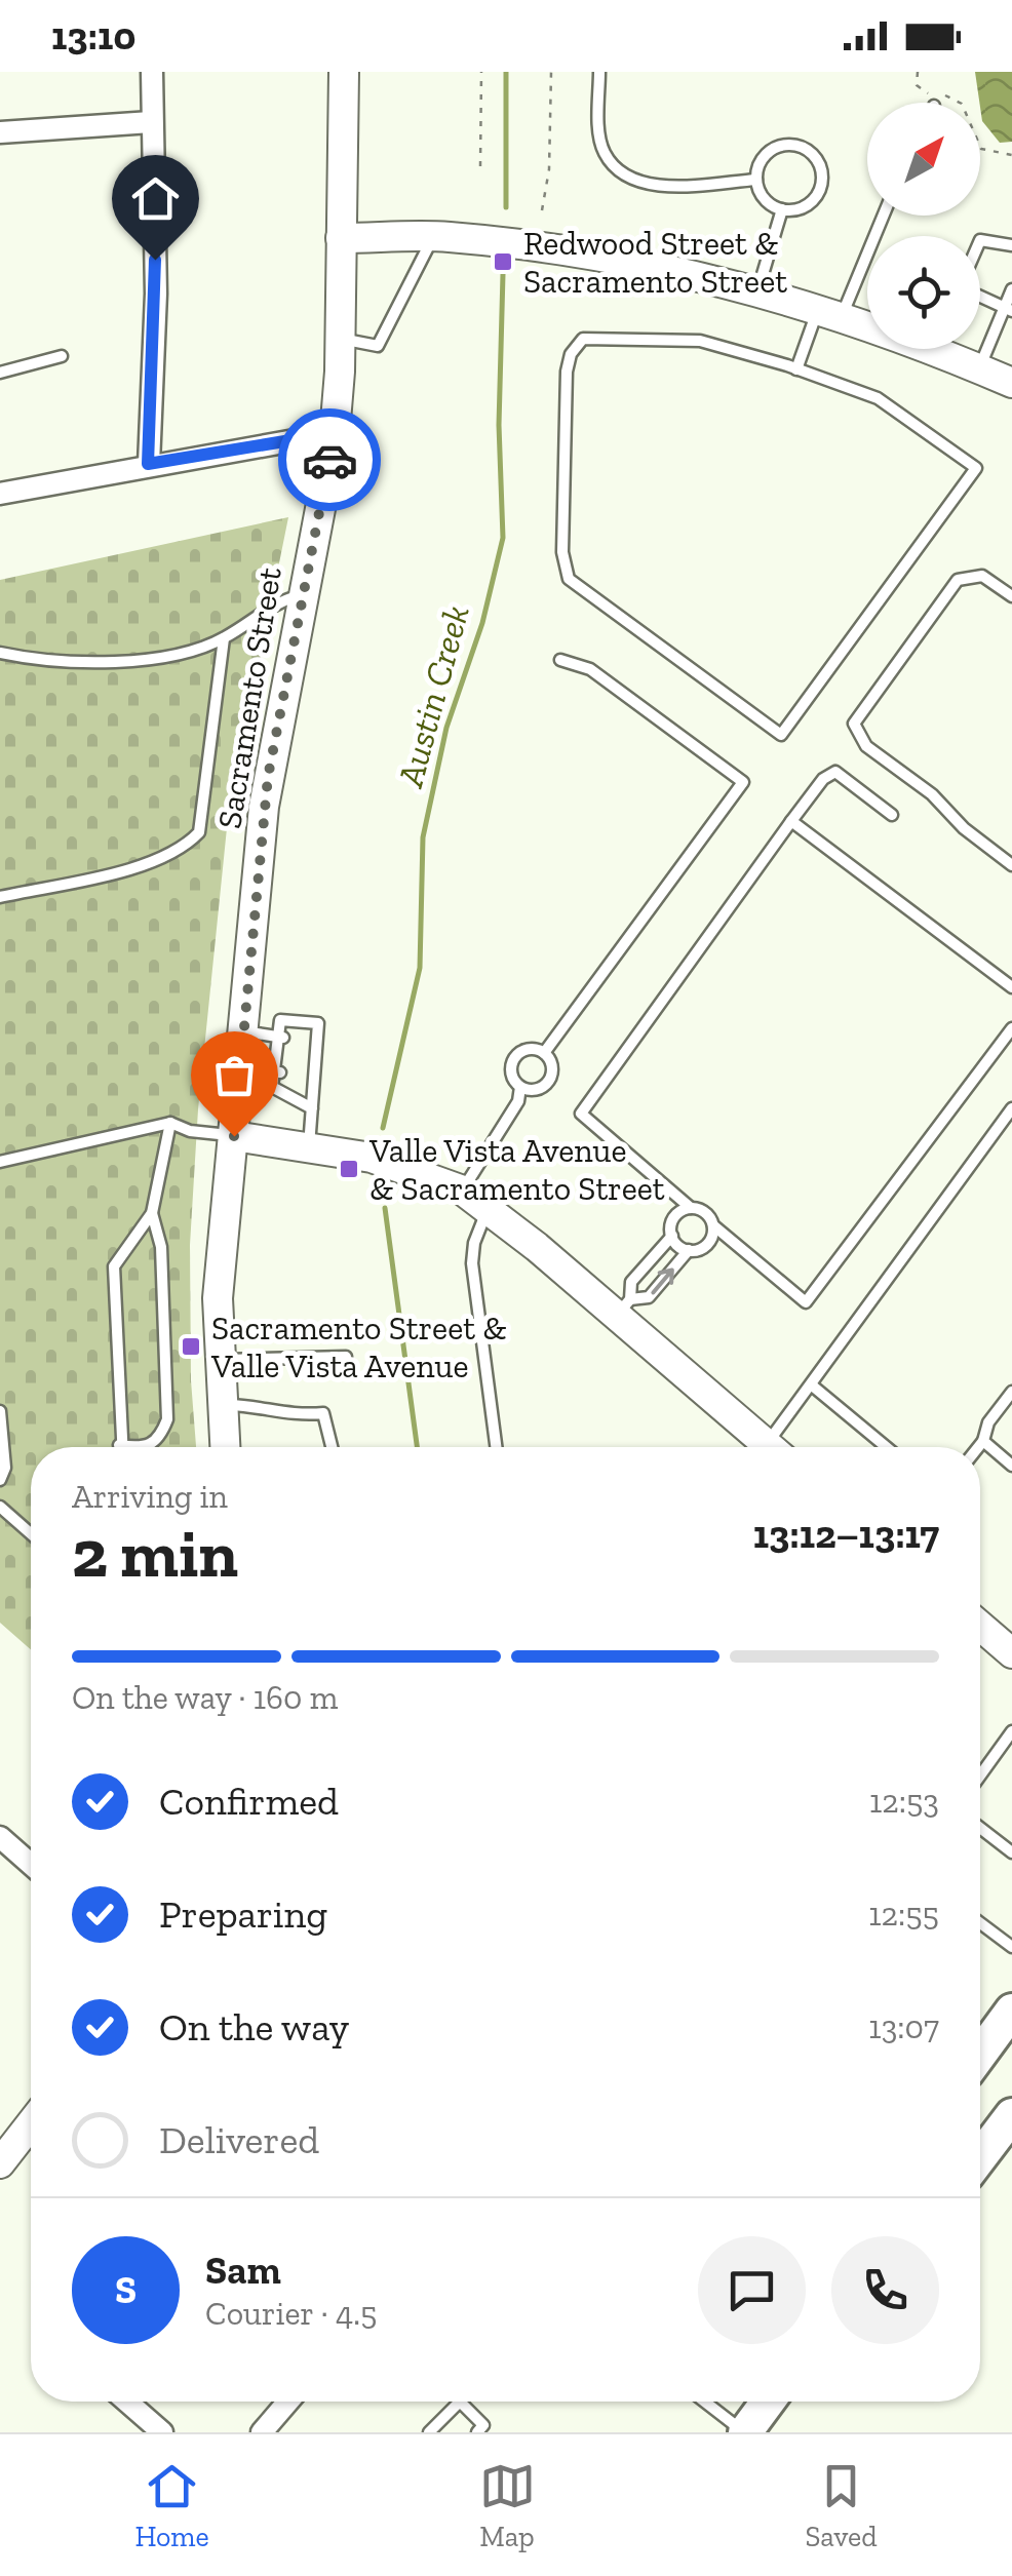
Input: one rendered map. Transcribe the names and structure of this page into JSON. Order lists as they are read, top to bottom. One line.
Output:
{"streets":{"main road":["Sacramento Street"]},"water":["Austin Creek"],"places":{"transit":["Redwood Street & Sacramento Street","Valle Vista Avenue & Sacramento Street","Sacramento Street & Valle Vista Avenue"]},"north":"top right","page":{"status":"13:10","heading":["2 min","Arriving in","13:12–13:17"],"panel":["Sam","Courier · 4.5"],"bar":"On the way · 160 m","list":[["Confirmed","12:53"],["Preparing","12:55"],["On the way","13:07"],"Delivered"],"round":"S","tabs":["Home","Map","Saved"]}}
